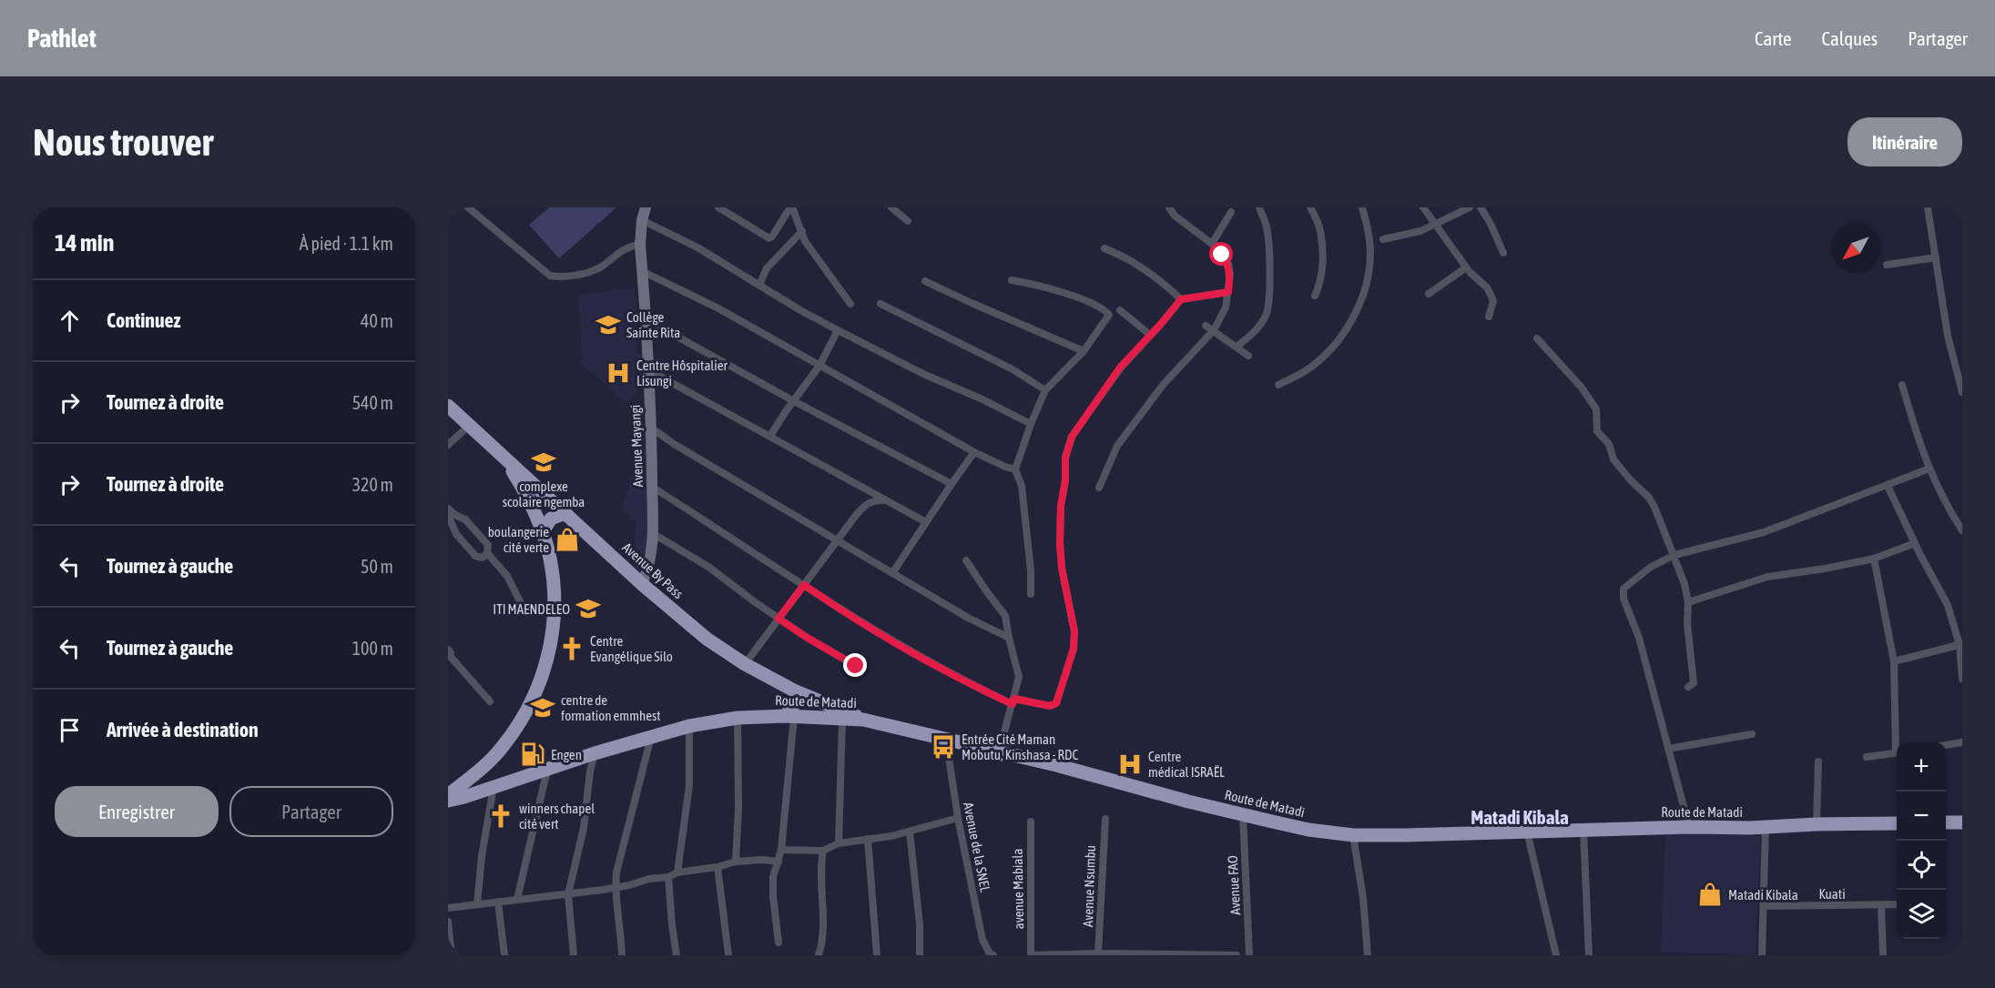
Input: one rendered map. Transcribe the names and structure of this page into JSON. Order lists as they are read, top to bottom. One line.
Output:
{"streets":{"highway":["Avenue By Pass","Route de Matadi"],"street":["Avenue Mayangi","Avenue de la SNEL","Avenue FAO","Avenue Nsumbu","avenue Mabiala","Kuati"]},"crossings":[["Avenue Mayangi","Avenue By Pass"],["Avenue By Pass","Route de Matadi"],["Route de Matadi","Avenue de la SNEL"],["Route de Matadi","Avenue FAO"]],"districts":["Matadi Kibala"],"places":{"school or university":["Collège Sainte Rita","complexe scolaire ngemba","ITI MAENDELEO","centre de formation emmhest"],"hospital":["Centre Hôspitalier Lisungi","Centre médical ISRAËL"],"shop":["boulangerie cité verte","Matadi Kibala"],"church":["Centre Evangélique Silo","winners chapel cité vert"],"bus stop":["Entrée Cité Maman Mobutu, Kinshasa - RDC"],"fuel station":["Engen"]},"north":"bottom left","page":{"header":"Pathlet","nav":["Carte","Calques","Partager"],"buttons":["Itinéraire",["Enregistrer","Partager"]],"title":"Nous trouver","heading":["14 min","À pied · 1.1 km"],"list":[["Continuez","40 m"],["Tournez à droite","540 m"],["Tournez à droite","320 m"],["Tournez à gauche","50 m"],["Tournez à gauche","100 m"],"Arrivée à destination"],"map_buttons":["+","−"]}}
